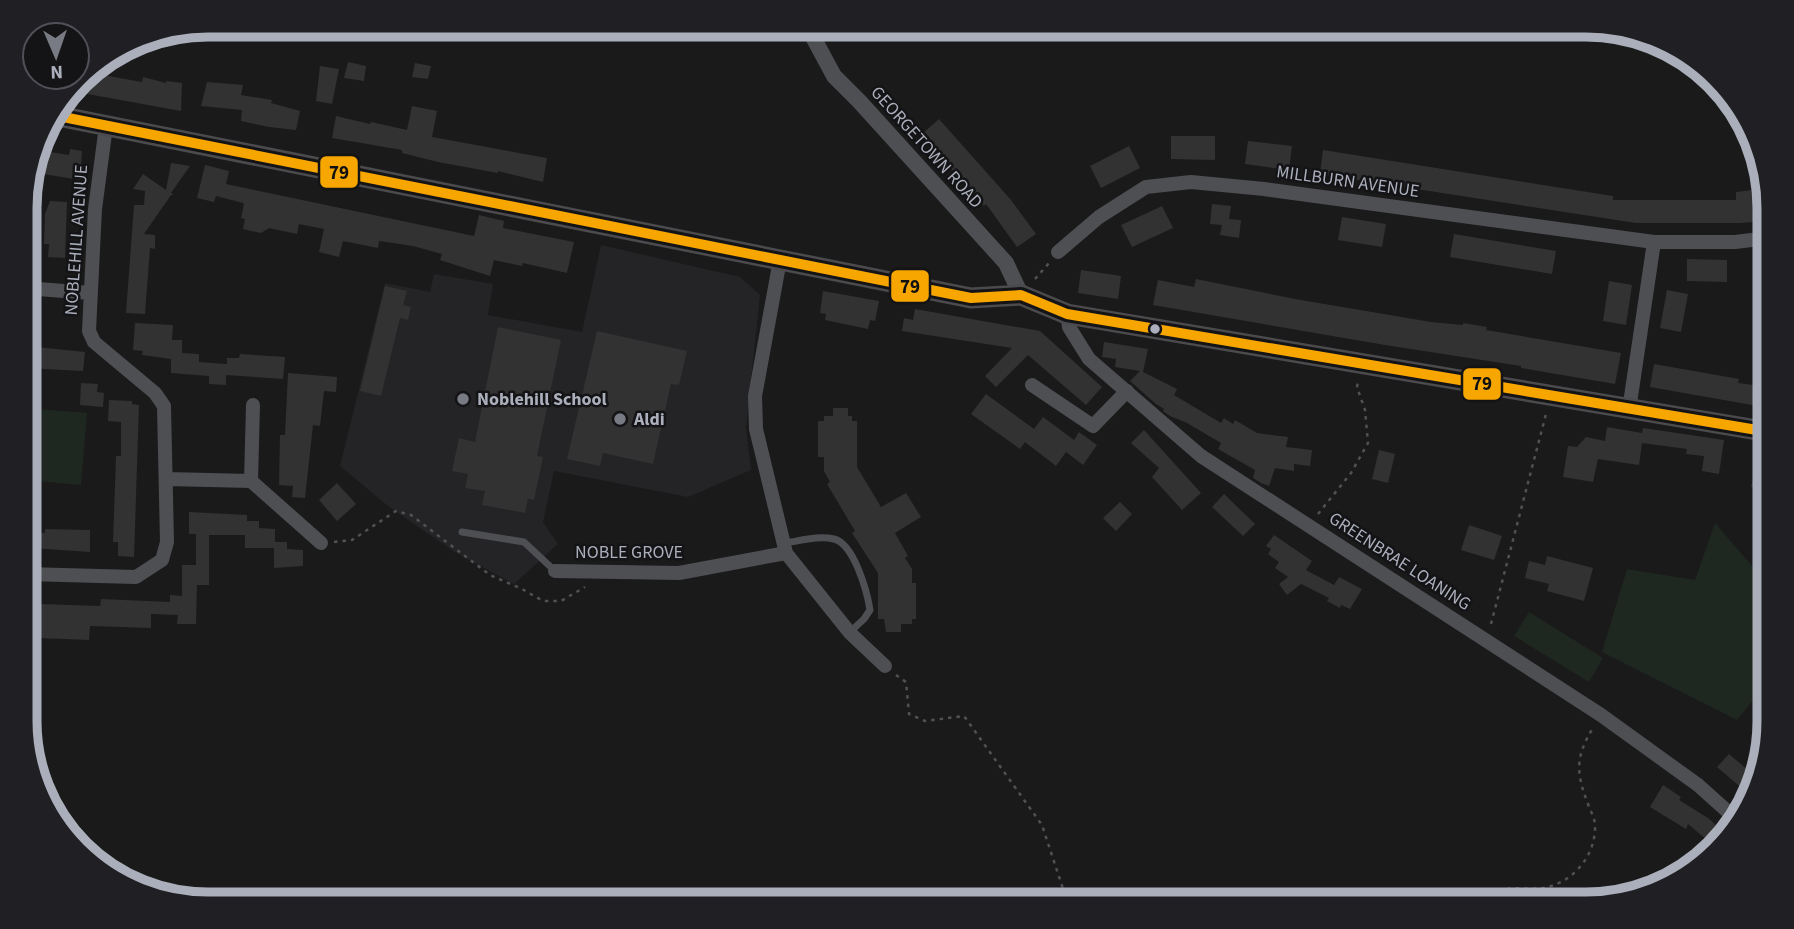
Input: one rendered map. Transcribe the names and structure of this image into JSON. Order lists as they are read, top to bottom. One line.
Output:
{"streets":{"street":["GEORGETOWN ROAD","MILLBURN AVENUE","NOBLEHILL AVENUE","NOBLE GROVE","GREENBRAE LOANING"]},"places":["Noblehill School","Aldi"],"lines":["transit line 79"],"north":"bottom"}
